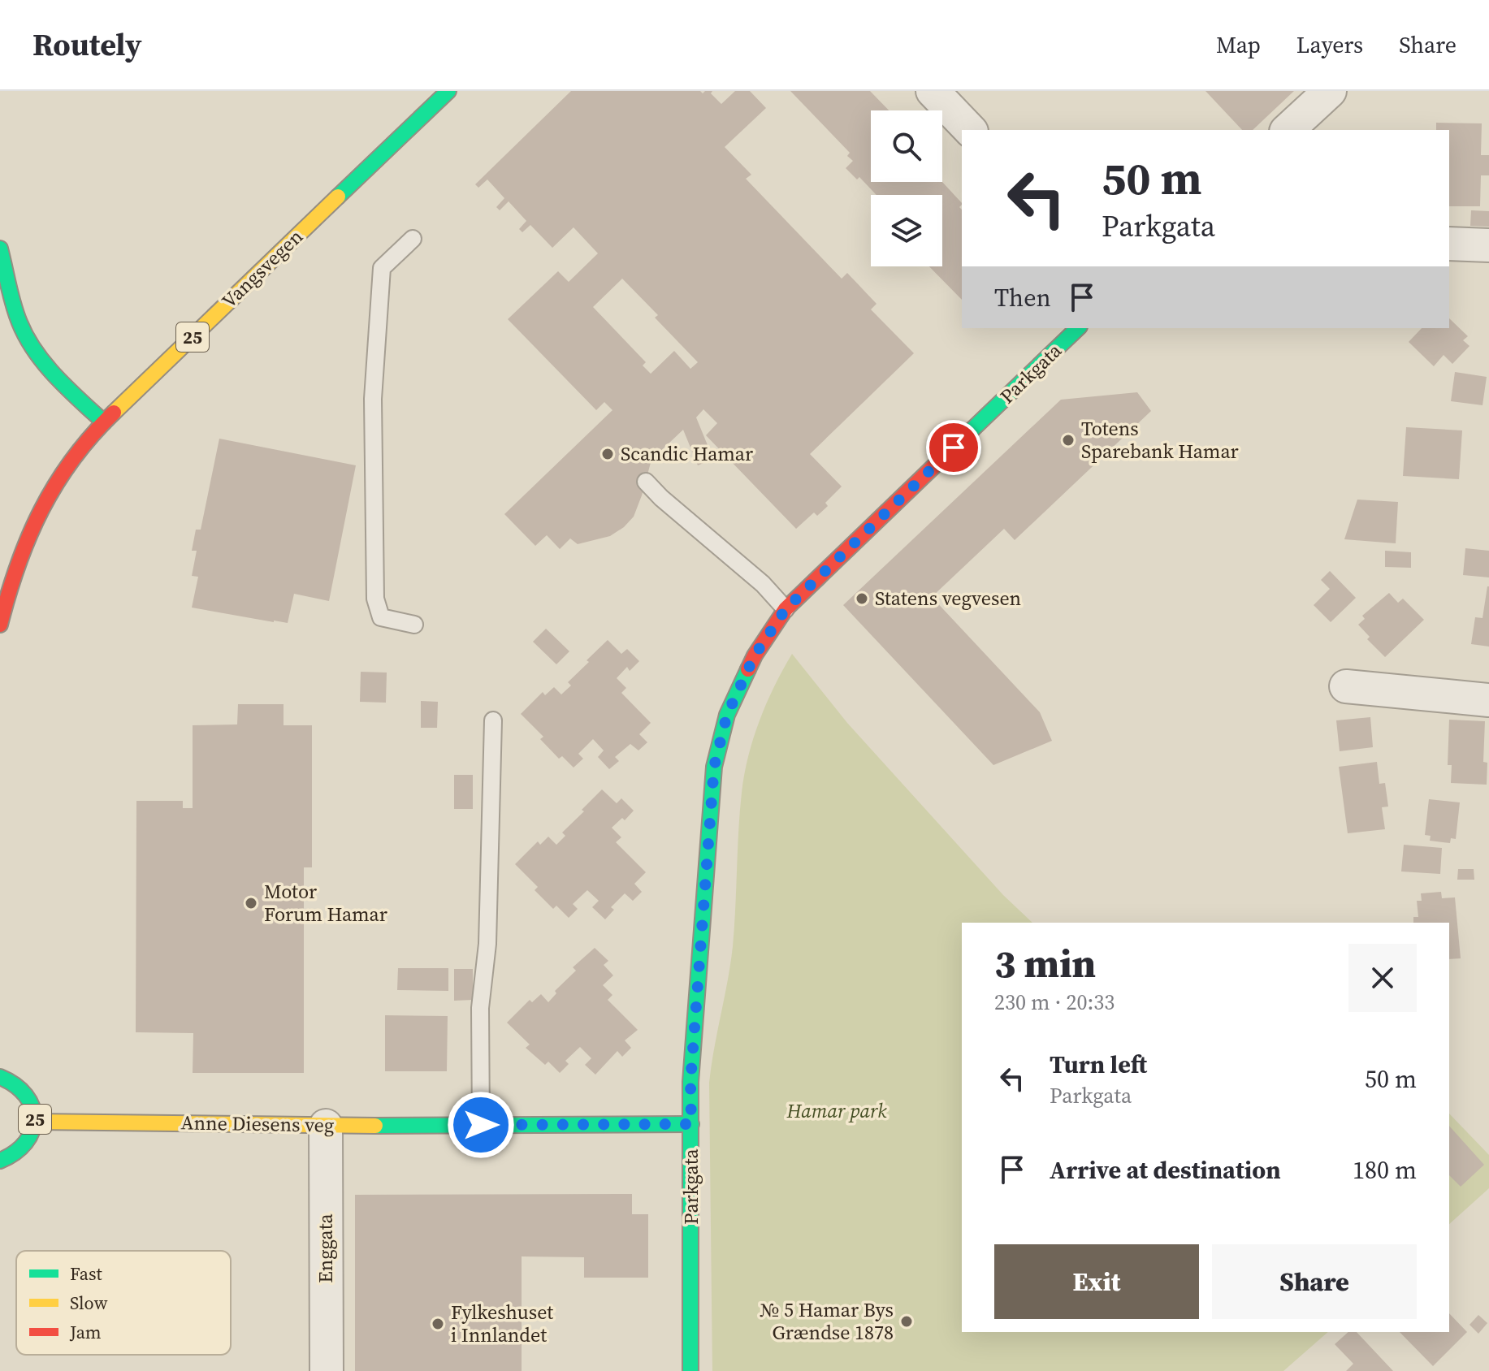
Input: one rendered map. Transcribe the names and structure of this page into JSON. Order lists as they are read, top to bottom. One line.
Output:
{"streets":{"main road":["Vangsvegen","25","Parkgata","Anne Diesens veg"],"street":["Enggata"]},"crossings":[["25","Anne Diesens veg"],["Parkgata","Anne Diesens veg"],["Anne Diesens veg","Enggata"]],"parks":["Hamar park"],"places":["Totens Sparebank Hamar","Scandic Hamar","Statens vegvesen","Motor Forum Hamar","№ 5 Hamar Bys Grændse 1878","Fylkeshuset i Innlandet"],"legend":["Fast","Slow","Jam"],"page":{"header":"Routely","nav":["Map","Layers","Share"],"turn":["50 m","Parkgata"],"then":"Then","heading":["3 min","230 m · 20:33"],"list":[{"name":"Turn left","note":"Parkgata","value":"50 m"},{"name":"Arrive at destination","value":"180 m"}],"buttons":["Exit","Share"]}}
